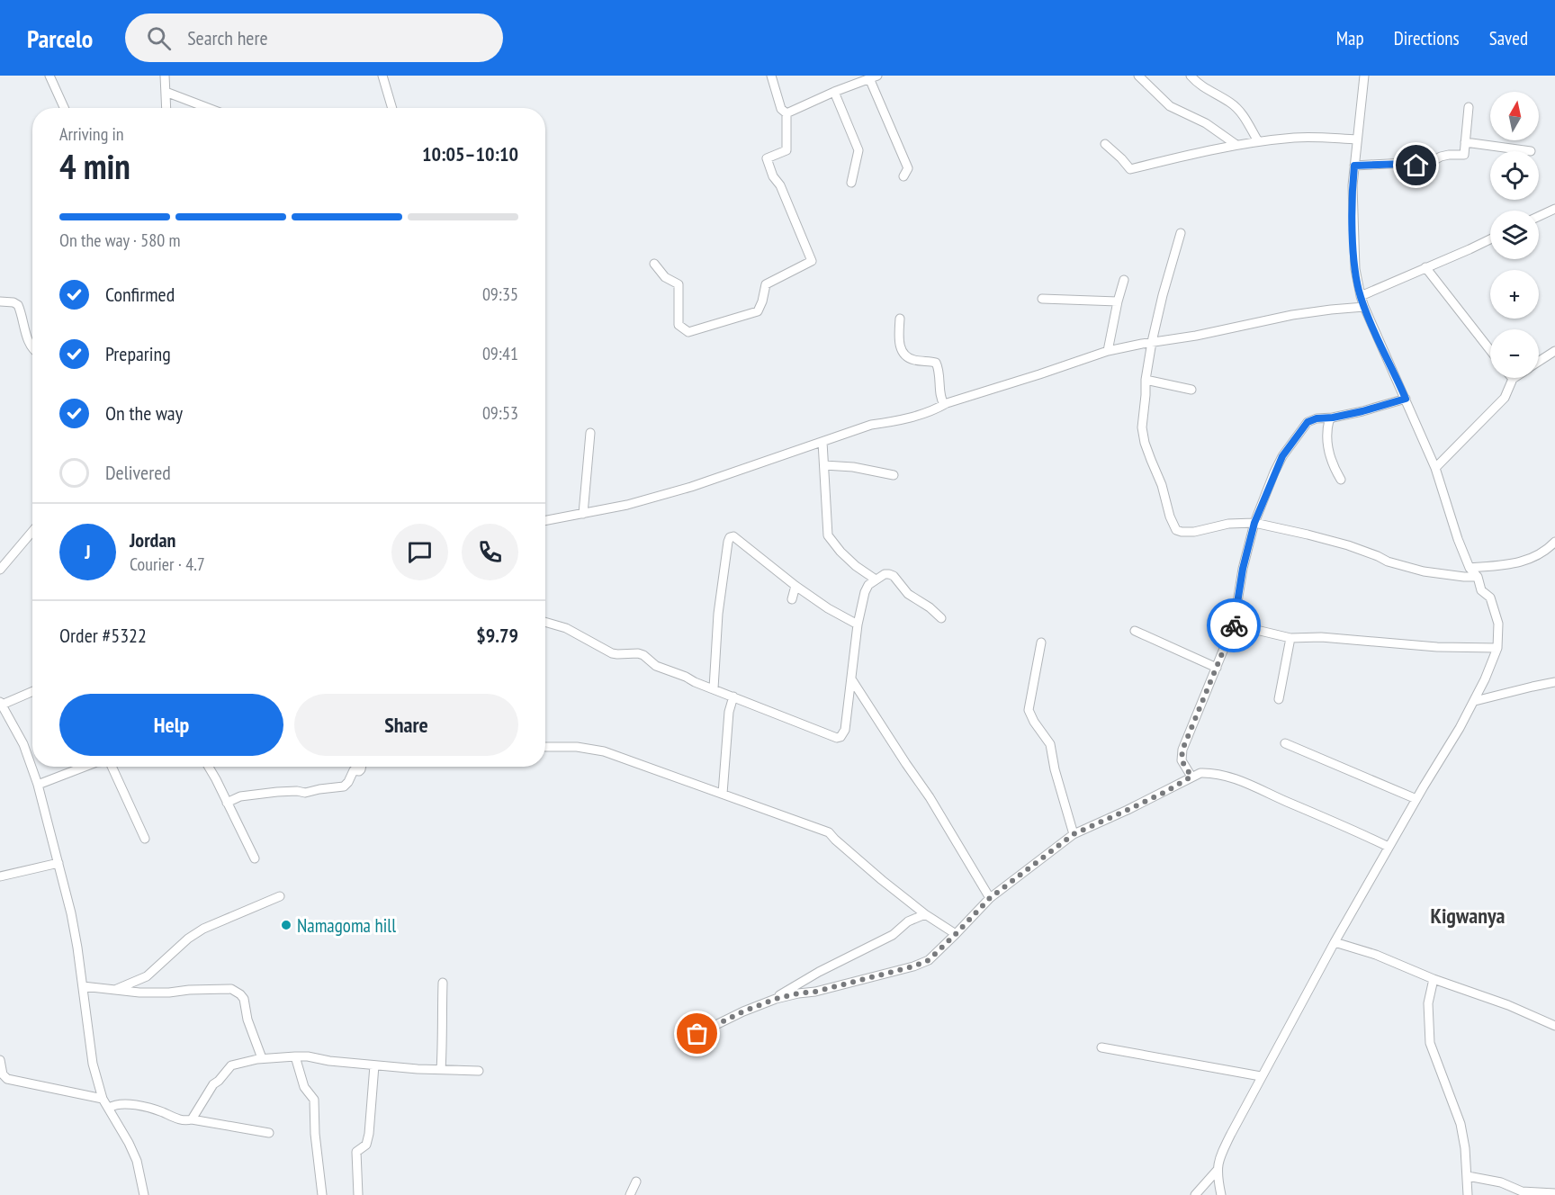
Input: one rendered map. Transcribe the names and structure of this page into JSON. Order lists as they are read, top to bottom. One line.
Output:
{"districts":["Kigwanya"],"places":["Namagoma hill"],"north":"top","page":{"header":"Parcelo","search":"Search here","nav":["Map","Directions","Saved"],"map_buttons":["+","−"],"heading":["4 min","Arriving in","10:05–10:10"],"panel":["Jordan","Courier · 4.7","Order #5322","$9.79"],"bar":"On the way · 580 m","list":[["Confirmed","09:35"],["Preparing","09:41"],["On the way","09:53"],"Delivered"],"round":"J","buttons":["Help","Share"]}}
